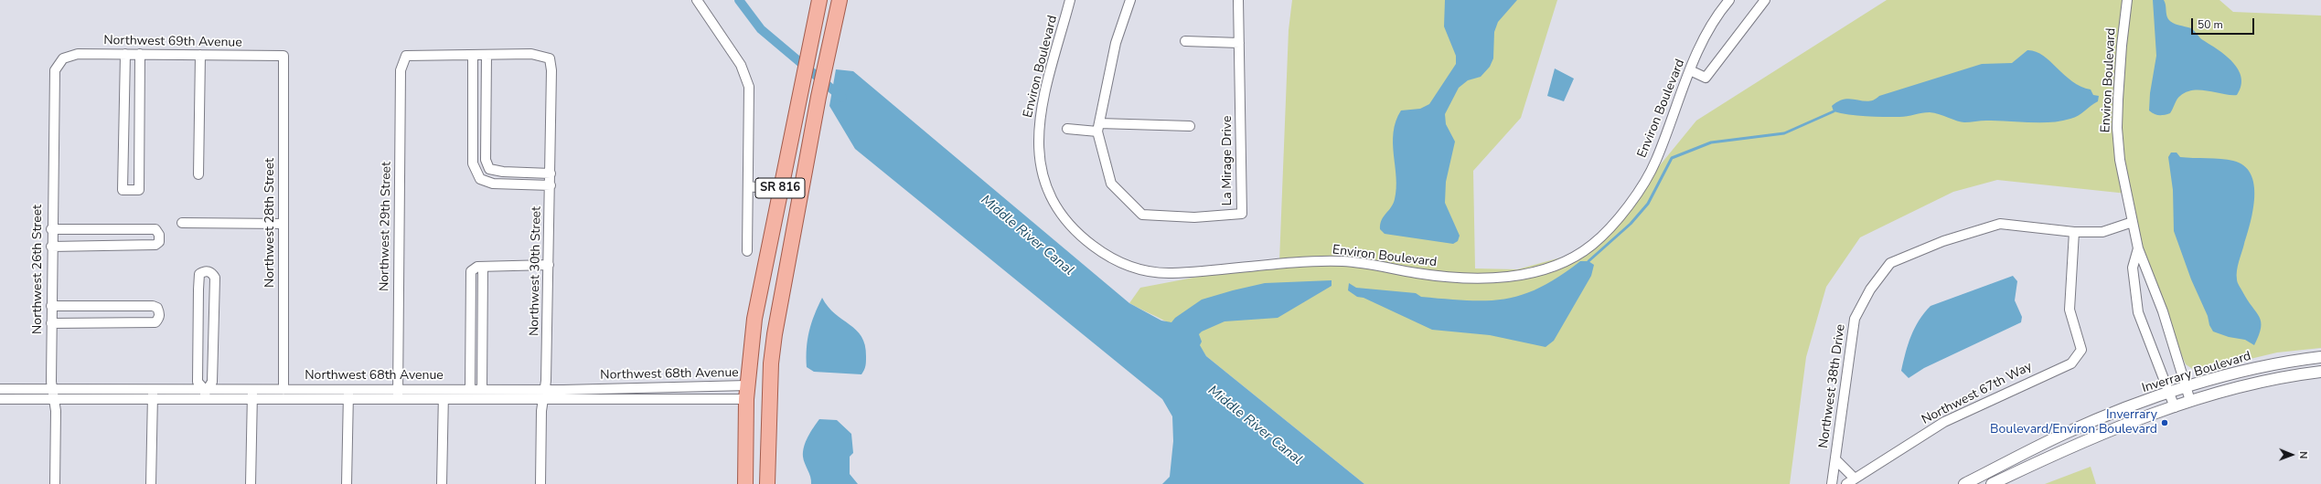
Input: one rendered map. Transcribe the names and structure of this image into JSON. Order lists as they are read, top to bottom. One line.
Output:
{"streets":{"main road":["SR 816"],"street":["Northwest 69th Avenue","Environ Boulevard","La Mirage Drive","Northwest 28th Street","Northwest 29th Street","Northwest 26th Street","Northwest 30th Street","Inverrary Boulevard","Northwest 68th Avenue","Northwest 38th Drive","Northwest 67th Way"]},"crossings":[["Northwest 69th Avenue","Northwest 28th Street"],["Northwest 69th Avenue","Northwest 26th Street"],["Environ Boulevard","Inverrary Boulevard"],["SR 816","Northwest 68th Avenue"],["Northwest 28th Street","Northwest 68th Avenue"],["Northwest 29th Street","Northwest 68th Avenue"],["Northwest 26th Street","Northwest 68th Avenue"],["Northwest 30th Street","Northwest 68th Avenue"],["Northwest 38th Drive","Northwest 67th Way"]],"water":["Middle River Canal"],"places":["Inverrary Boulevard/Environ Boulevard"],"scale_bar":"50 m","north":"right"}
